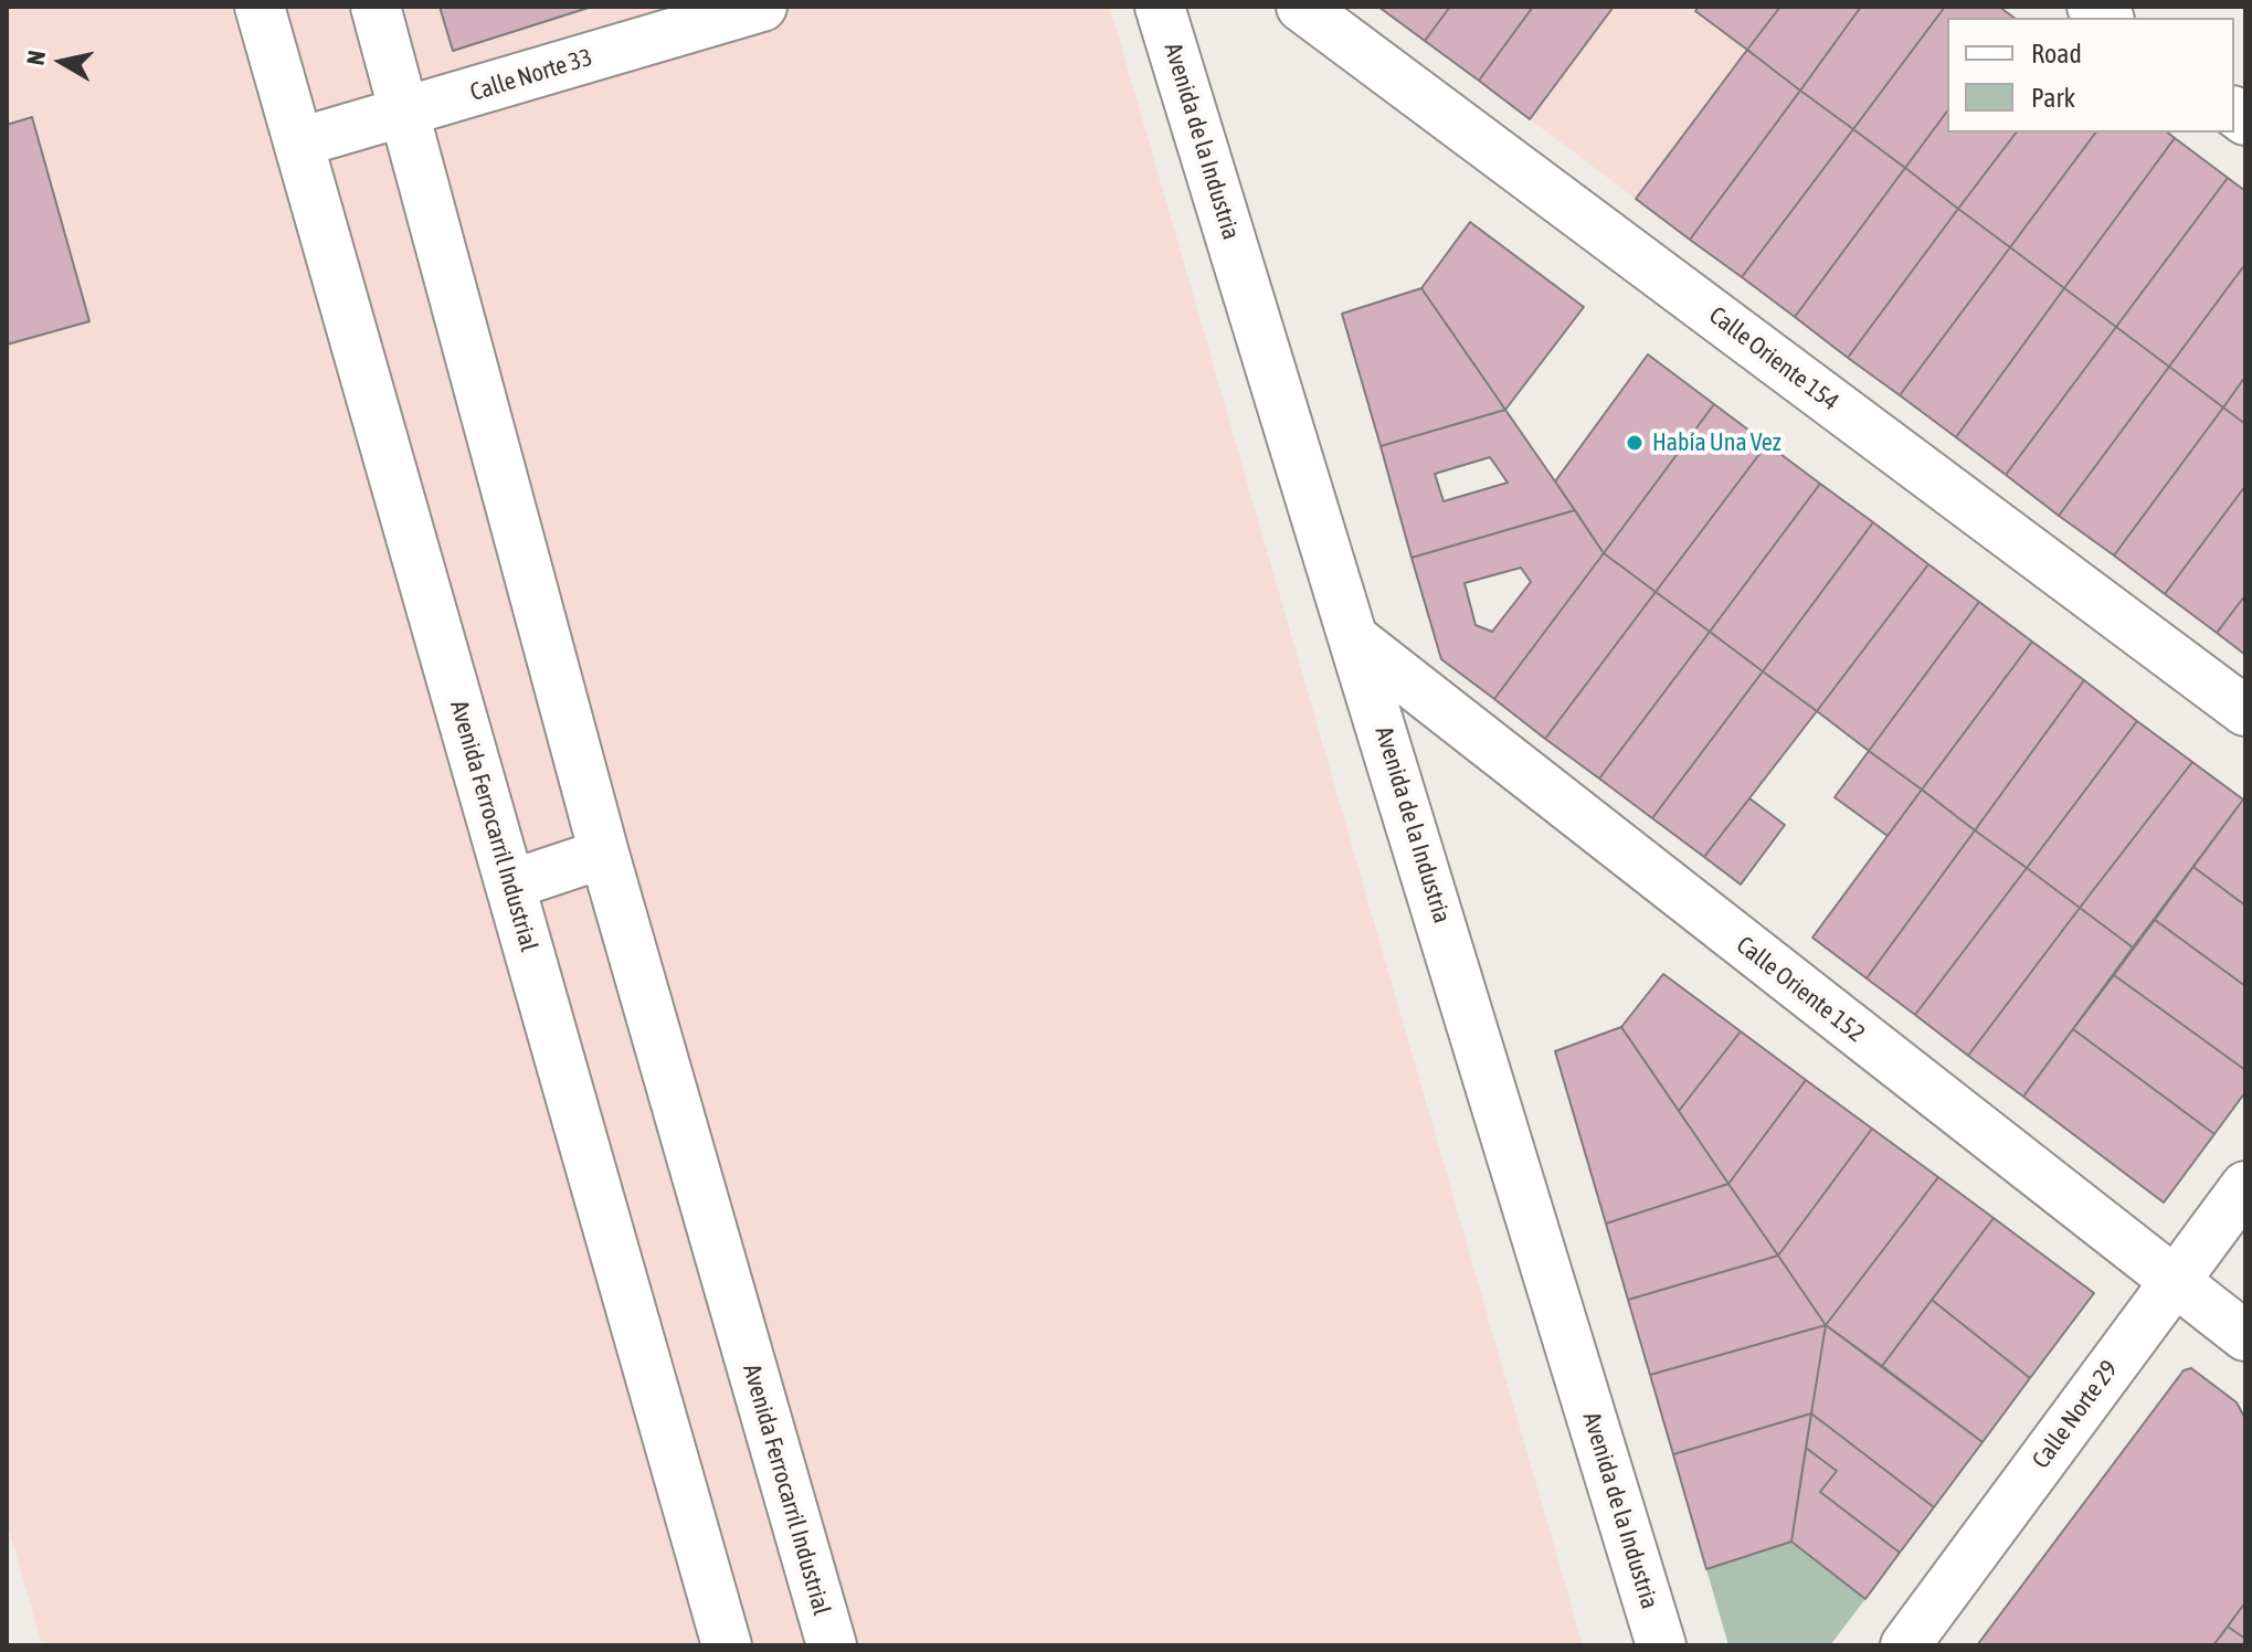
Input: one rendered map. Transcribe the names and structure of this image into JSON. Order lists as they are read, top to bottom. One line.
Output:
{"streets":{"street":["Calle Norte 33","Avenida de la Industria","Calle Oriente 154","Avenida Ferrocarril Industrial","Calle Oriente 152","Calle Norte 29"]},"crossings":[["Calle Norte 33","Avenida Ferrocarril Industrial"],["Avenida de la Industria","Calle Oriente 152"],["Calle Oriente 152","Calle Norte 29"]],"places":["Había Una Vez"],"legend":["Road","Park"],"north":"left"}
